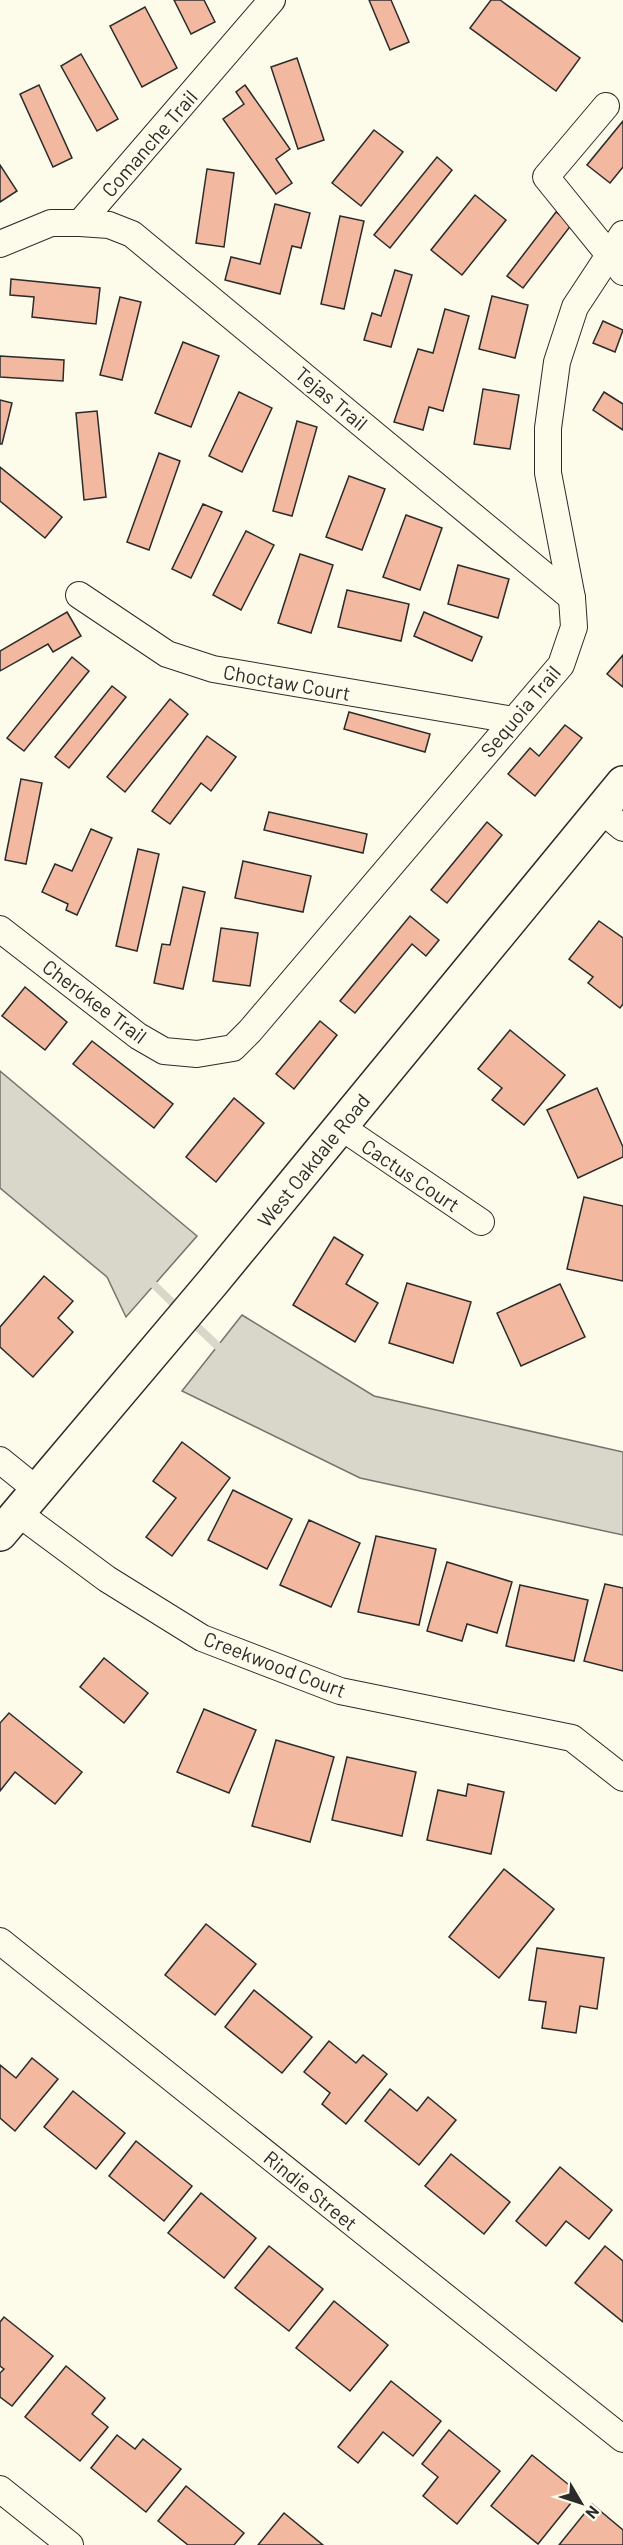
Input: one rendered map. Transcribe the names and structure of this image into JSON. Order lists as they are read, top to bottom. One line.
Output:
{"streets":{"street":["Comanche Trail","Tejas Trail","Choctaw Court","Sequoia Trail","Cherokee Trail","West Oakdale Road","Cactus Court","Creekwood Court","Rindie Street"]},"crossings":[["Comanche Trail","Tejas Trail"],["Tejas Trail","Sequoia Trail"],["Choctaw Court","Sequoia Trail"],["Sequoia Trail","Cherokee Trail"],["West Oakdale Road","Cactus Court"],["West Oakdale Road","Creekwood Court"]],"north":"bottom right"}
